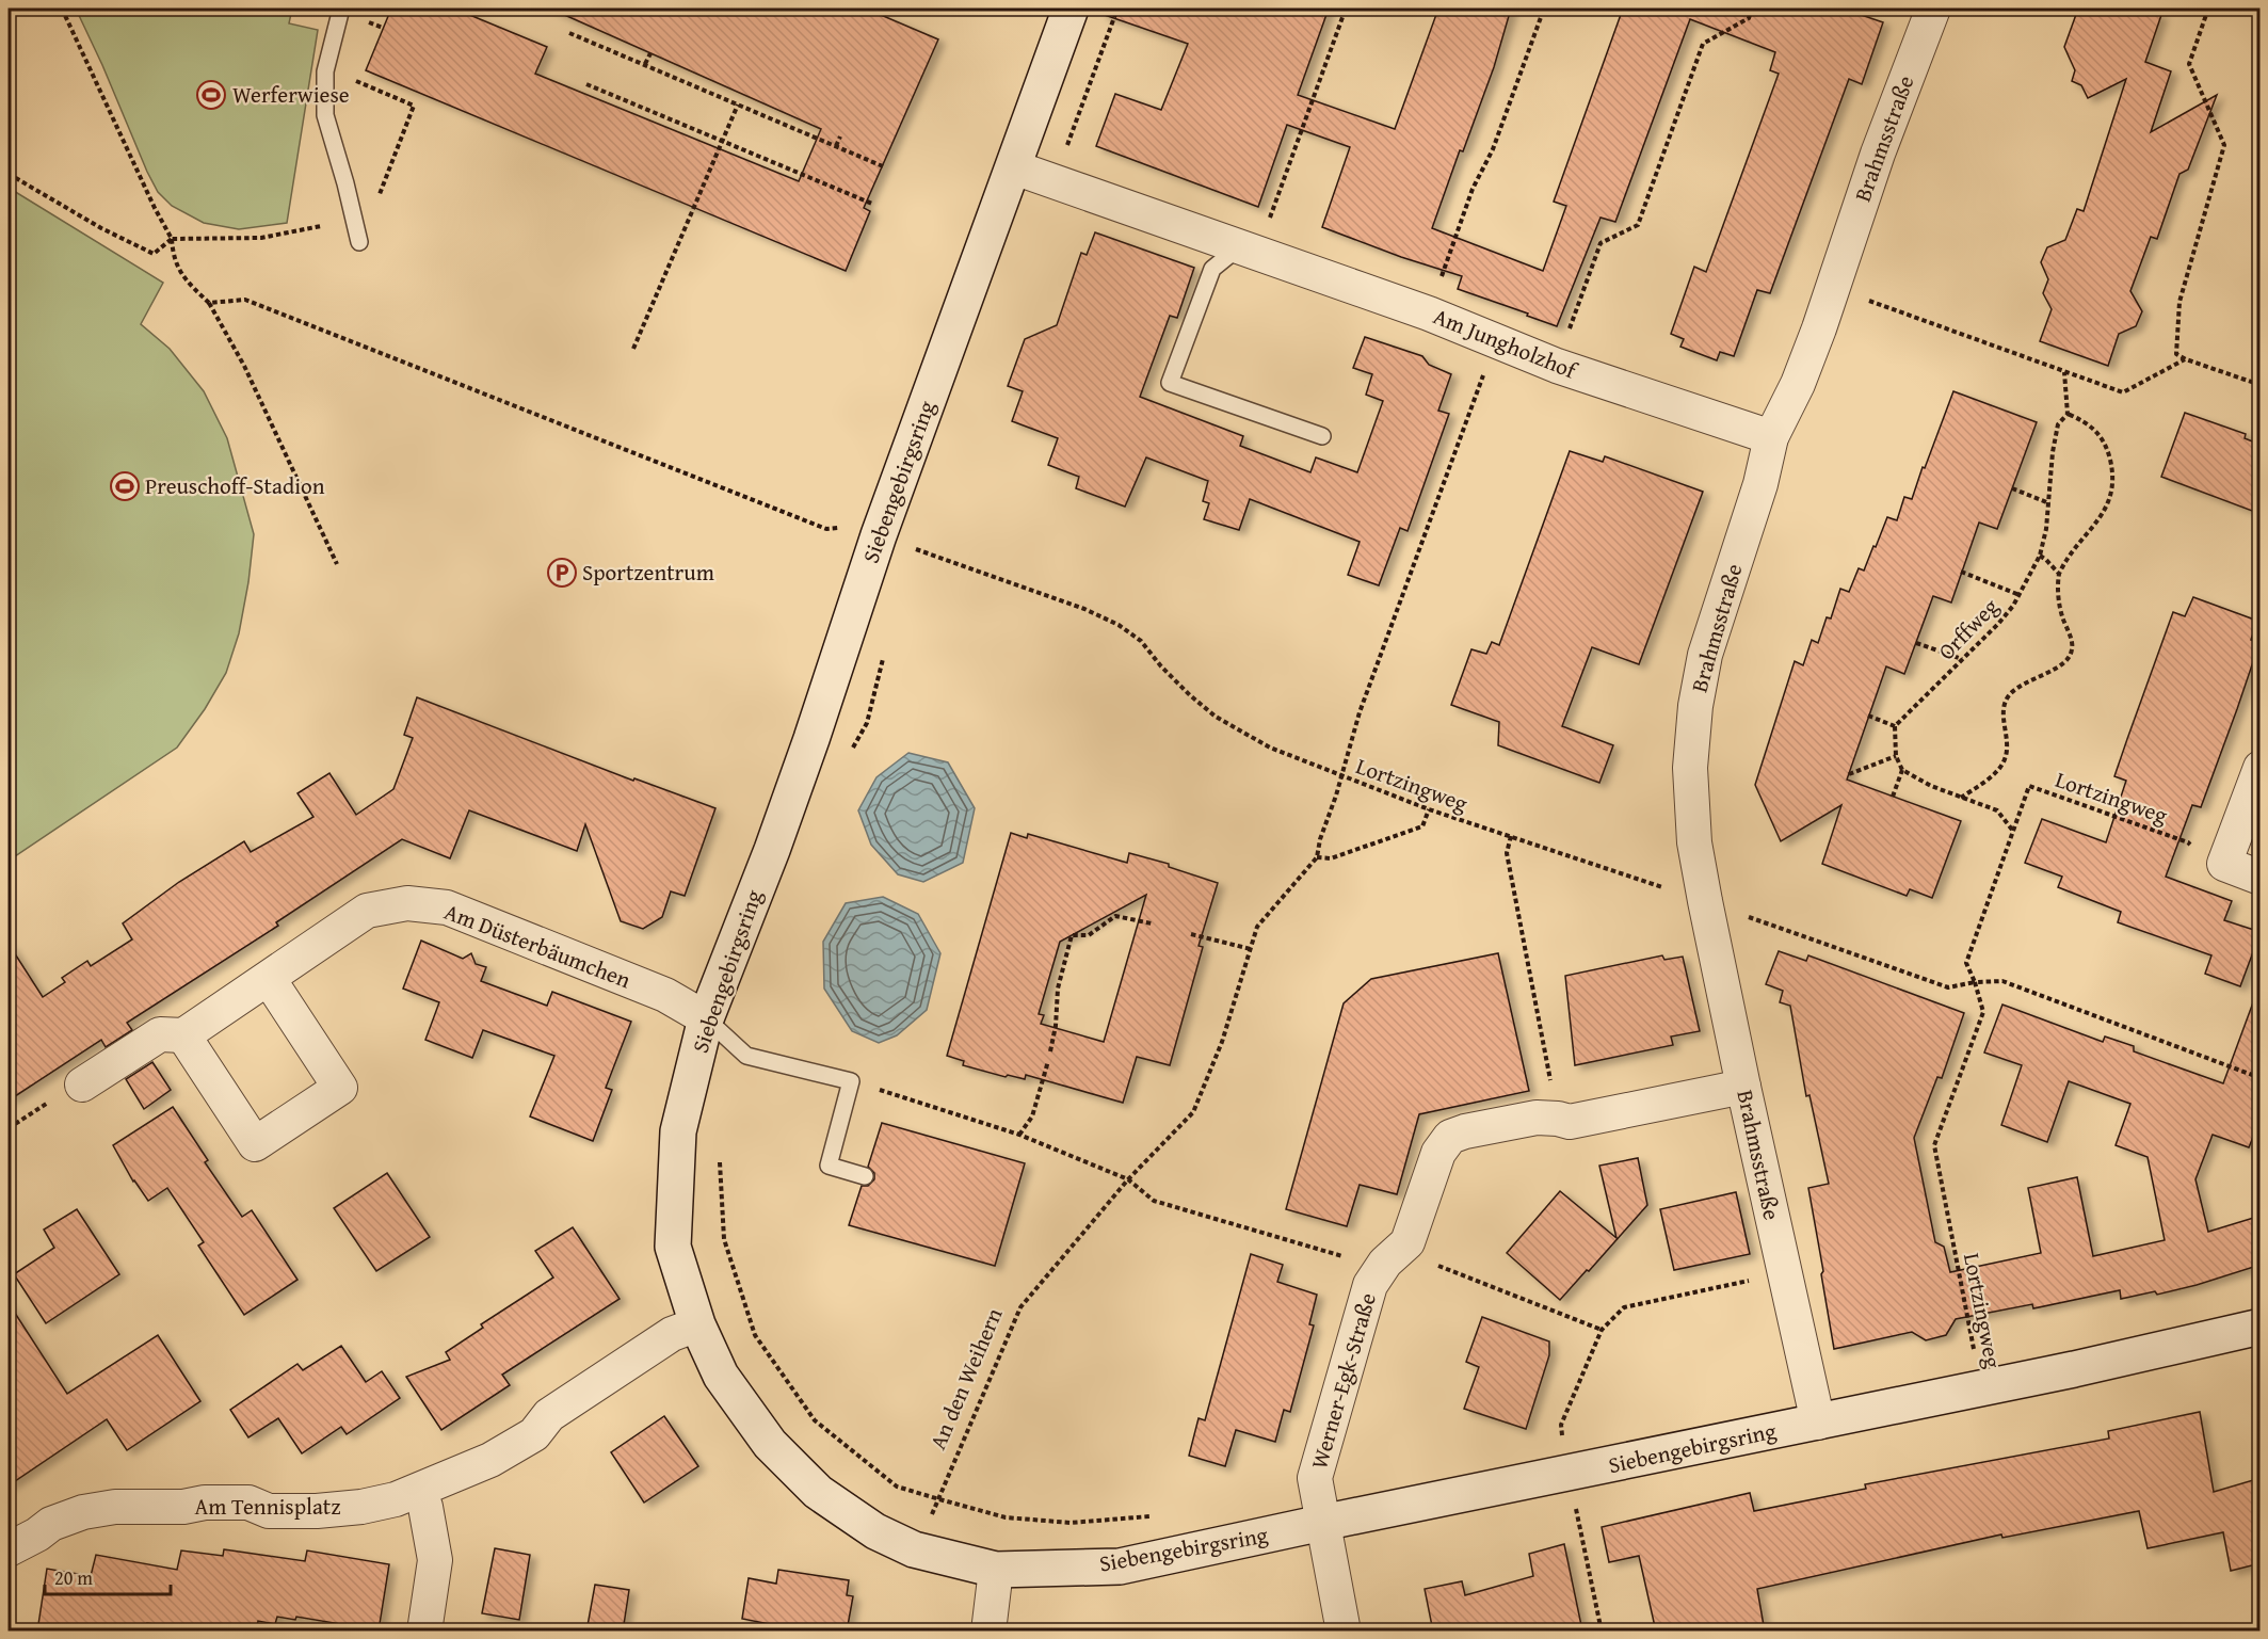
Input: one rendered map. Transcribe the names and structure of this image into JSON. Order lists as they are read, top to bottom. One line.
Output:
{"streets":{"street":["Brahmsstraße","Am Jungholzhof","Siebengebirgsring","Am Düsterbäumchen","Werner-Egk-Straße","Am Tennisplatz"],"path":["Orffweg","Lortzingweg","An den Weihern"]},"crossings":[["Brahmsstraße","Am Jungholzhof"],["Brahmsstraße","Siebengebirgsring"],["Brahmsstraße","Lortzingweg"],["Brahmsstraße","Werner-Egk-Straße"],["Am Jungholzhof","Siebengebirgsring"],["Am Jungholzhof","An den Weihern"],["Siebengebirgsring","Lortzingweg"],["Siebengebirgsring","Am Düsterbäumchen"],["Siebengebirgsring","An den Weihern"],["Siebengebirgsring","Werner-Egk-Straße"],["Siebengebirgsring","Am Tennisplatz"],["Lortzingweg","An den Weihern"]],"places":{"sports":["Werferwiese","Preuschoff-Stadion"],"parking":["Sportzentrum"]},"scale_bar":"20 m"}
